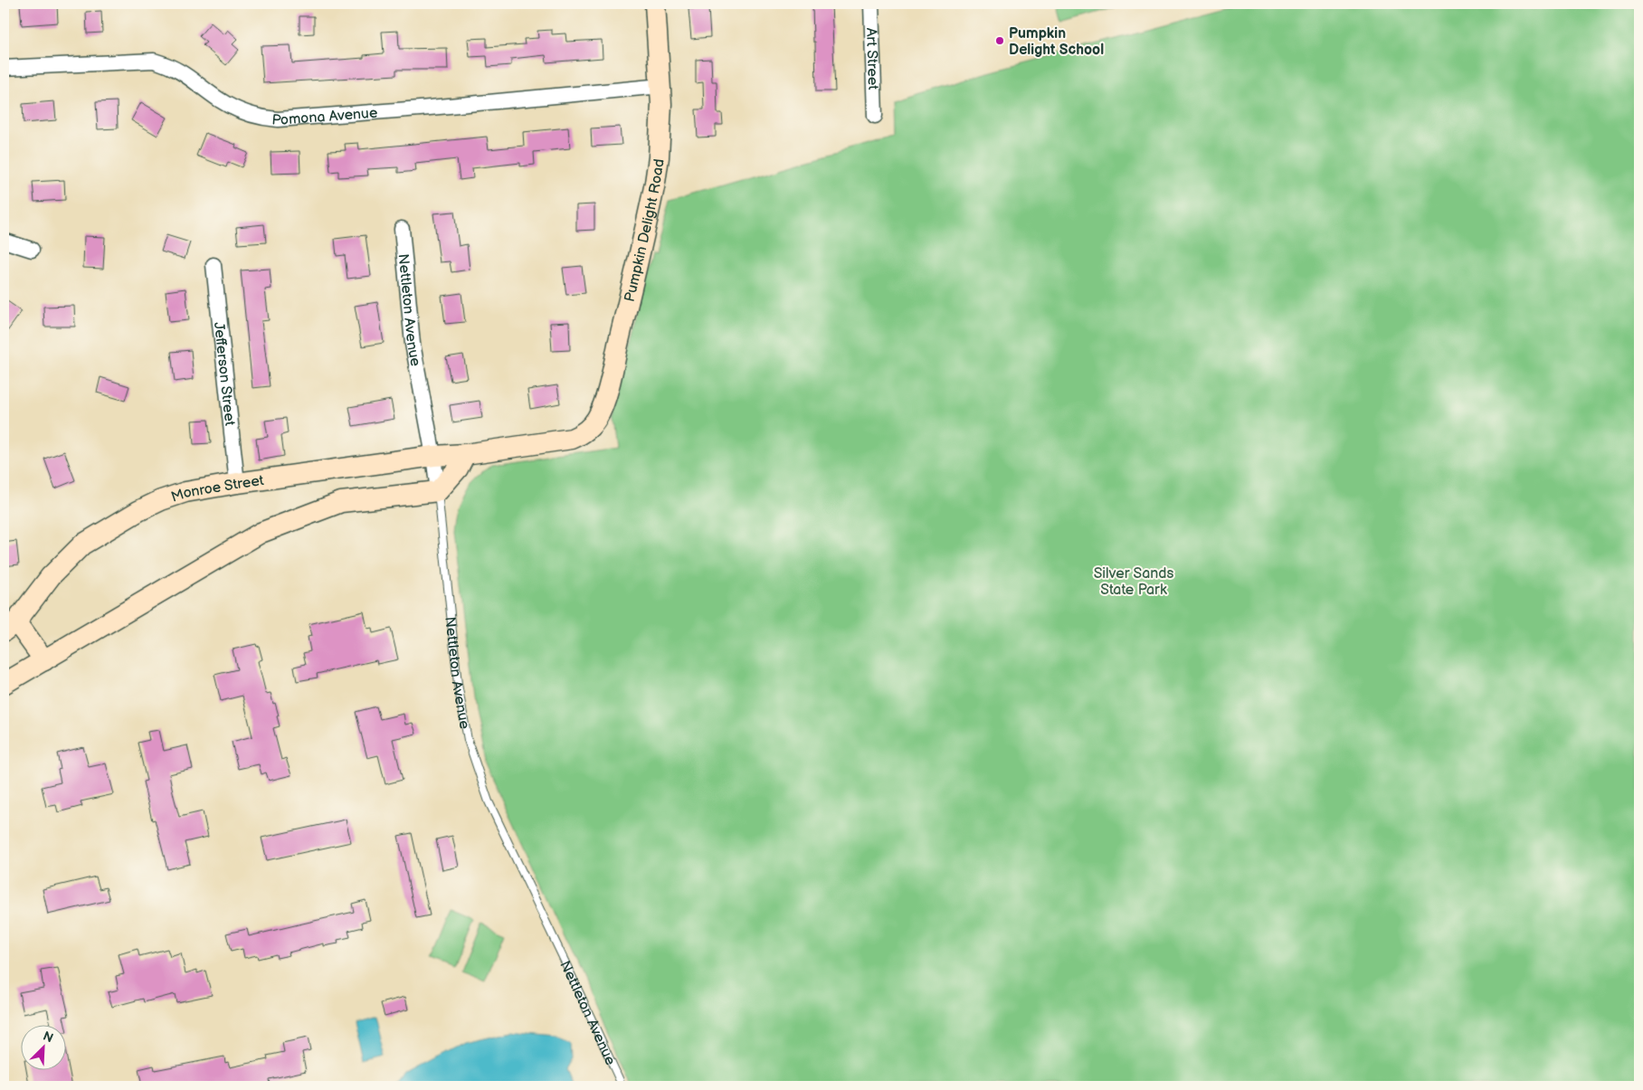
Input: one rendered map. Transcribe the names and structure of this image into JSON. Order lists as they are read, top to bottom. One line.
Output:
{"streets":{"street":["Art Street","Pomona Avenue","Pumpkin Delight Road","Nettleton Avenue","Jefferson Street","Monroe Street"]},"crossings":[["Pomona Avenue","Pumpkin Delight Road"],["Pumpkin Delight Road","Monroe Street"],["Nettleton Avenue","Monroe Street"],["Jefferson Street","Monroe Street"]],"parks":["Silver Sands State Park"],"places":["Pumpkin Delight School"],"north":"top right"}
